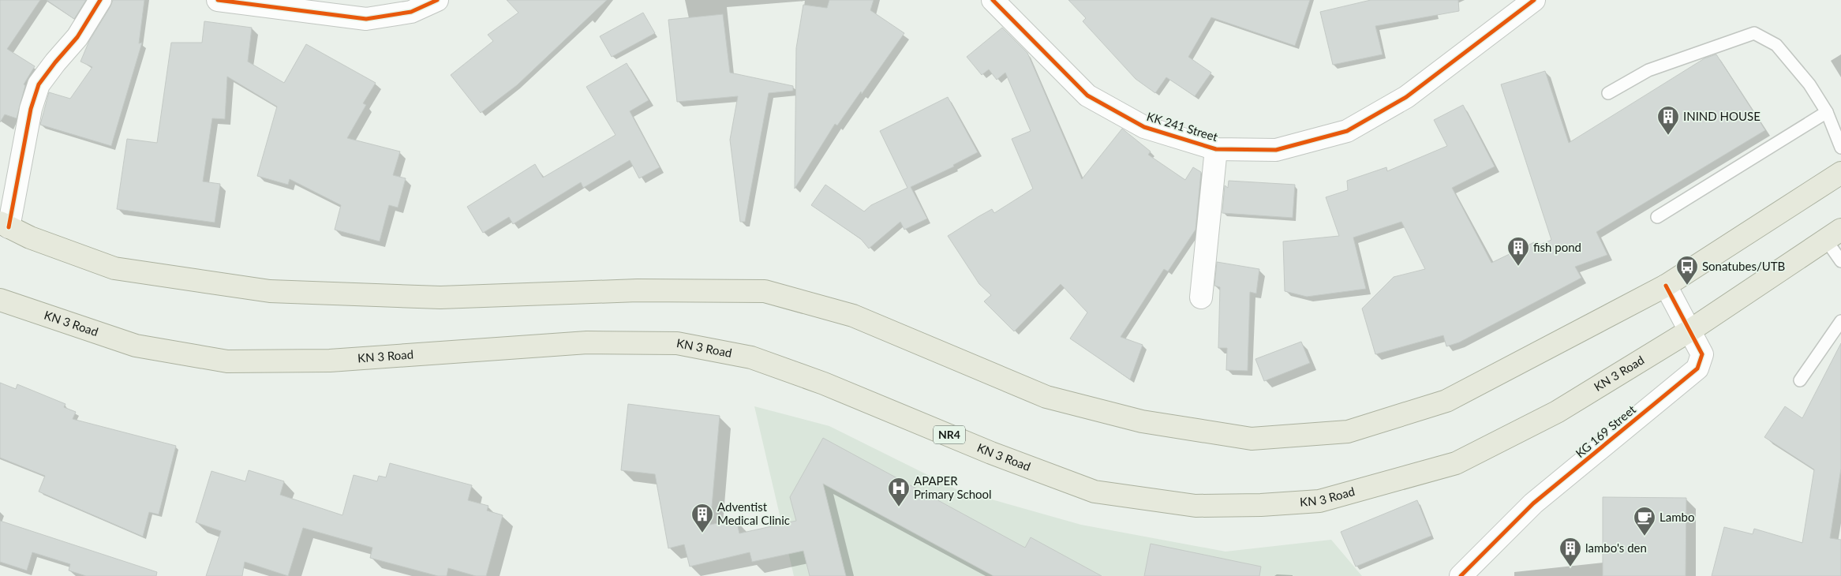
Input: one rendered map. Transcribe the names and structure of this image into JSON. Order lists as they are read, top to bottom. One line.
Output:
{"streets":{"highway":["KN 3 Road","NR4"],"street":["KK 241 Street","KG 169 Street"]},"crossings":[["KN 3 Road","KG 169 Street"]],"places":{"building":["ININD HOUSE","fish pond","Adventist Medical Clinic","lambo's den"],"bus stop":["Sonatubes/UTB"],"hospital":["APAPER Primary School"],"cafe":["Lambo"]}}
